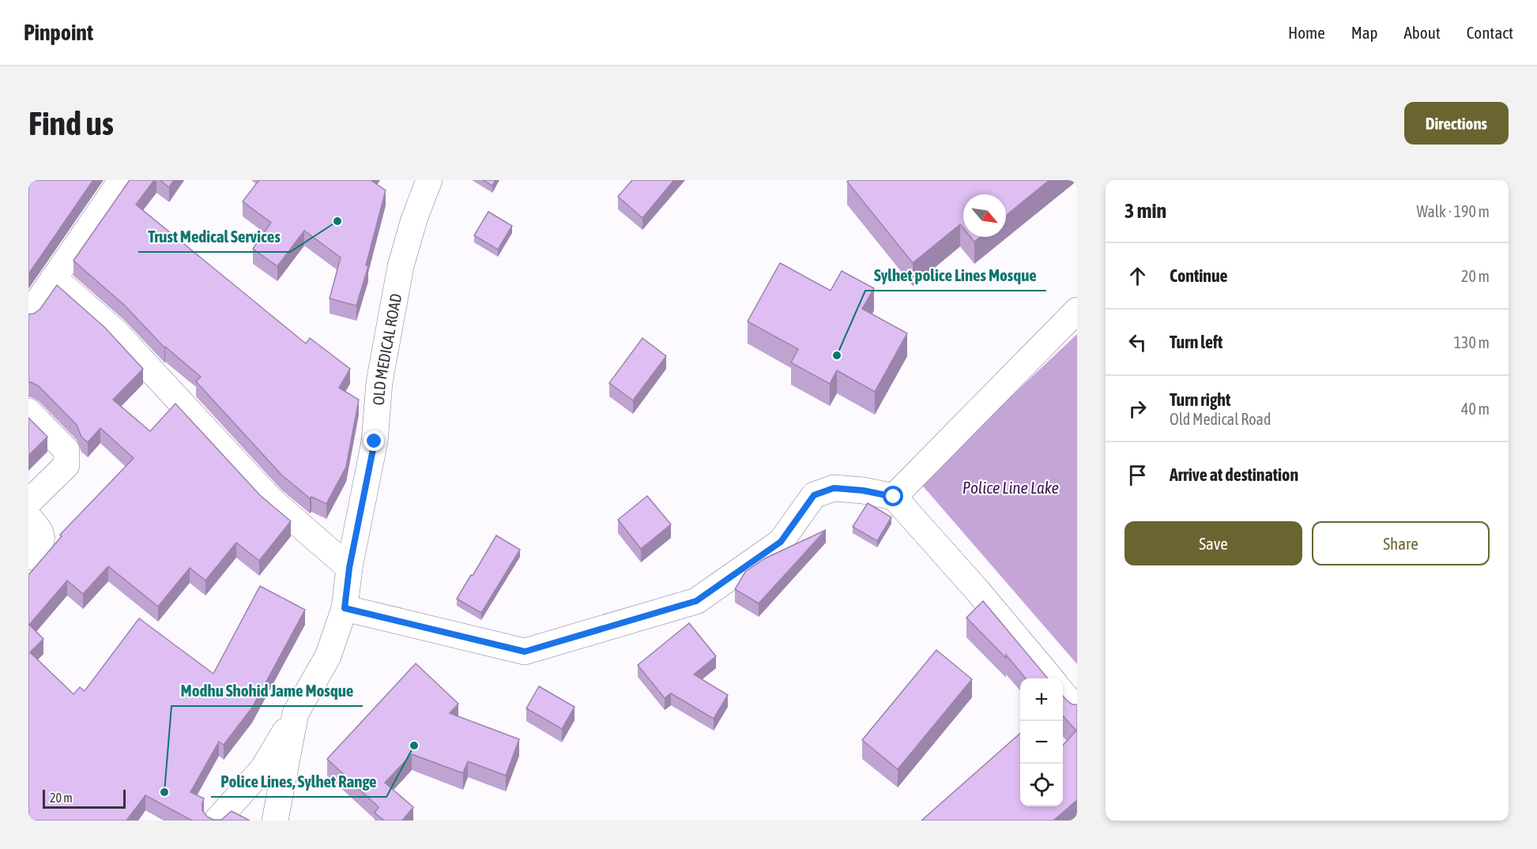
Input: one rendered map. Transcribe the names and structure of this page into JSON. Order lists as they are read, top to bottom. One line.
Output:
{"streets":{"street":["OLD MEDICAL ROAD"]},"water":["Police Line Lake"],"places":["Trust Medical Services","Sylhet police Lines Mosque","Police Lines, Sylhet Range","Modhu Shohid Jame Mosque"],"scale_bar":"20 m","north":"bottom right","page":{"header":"Pinpoint","nav":["Home","Map","About","Contact"],"buttons":["Directions",["Save","Share"]],"title":"Find us","heading":["3 min","Walk · 190 m"],"list":[["Continue","20 m"],["Turn left","130 m"],["Turn right","Old Medical Road","40 m"],"Arrive at destination"],"map_buttons":["+","−"],"scale":"20 m"}}
